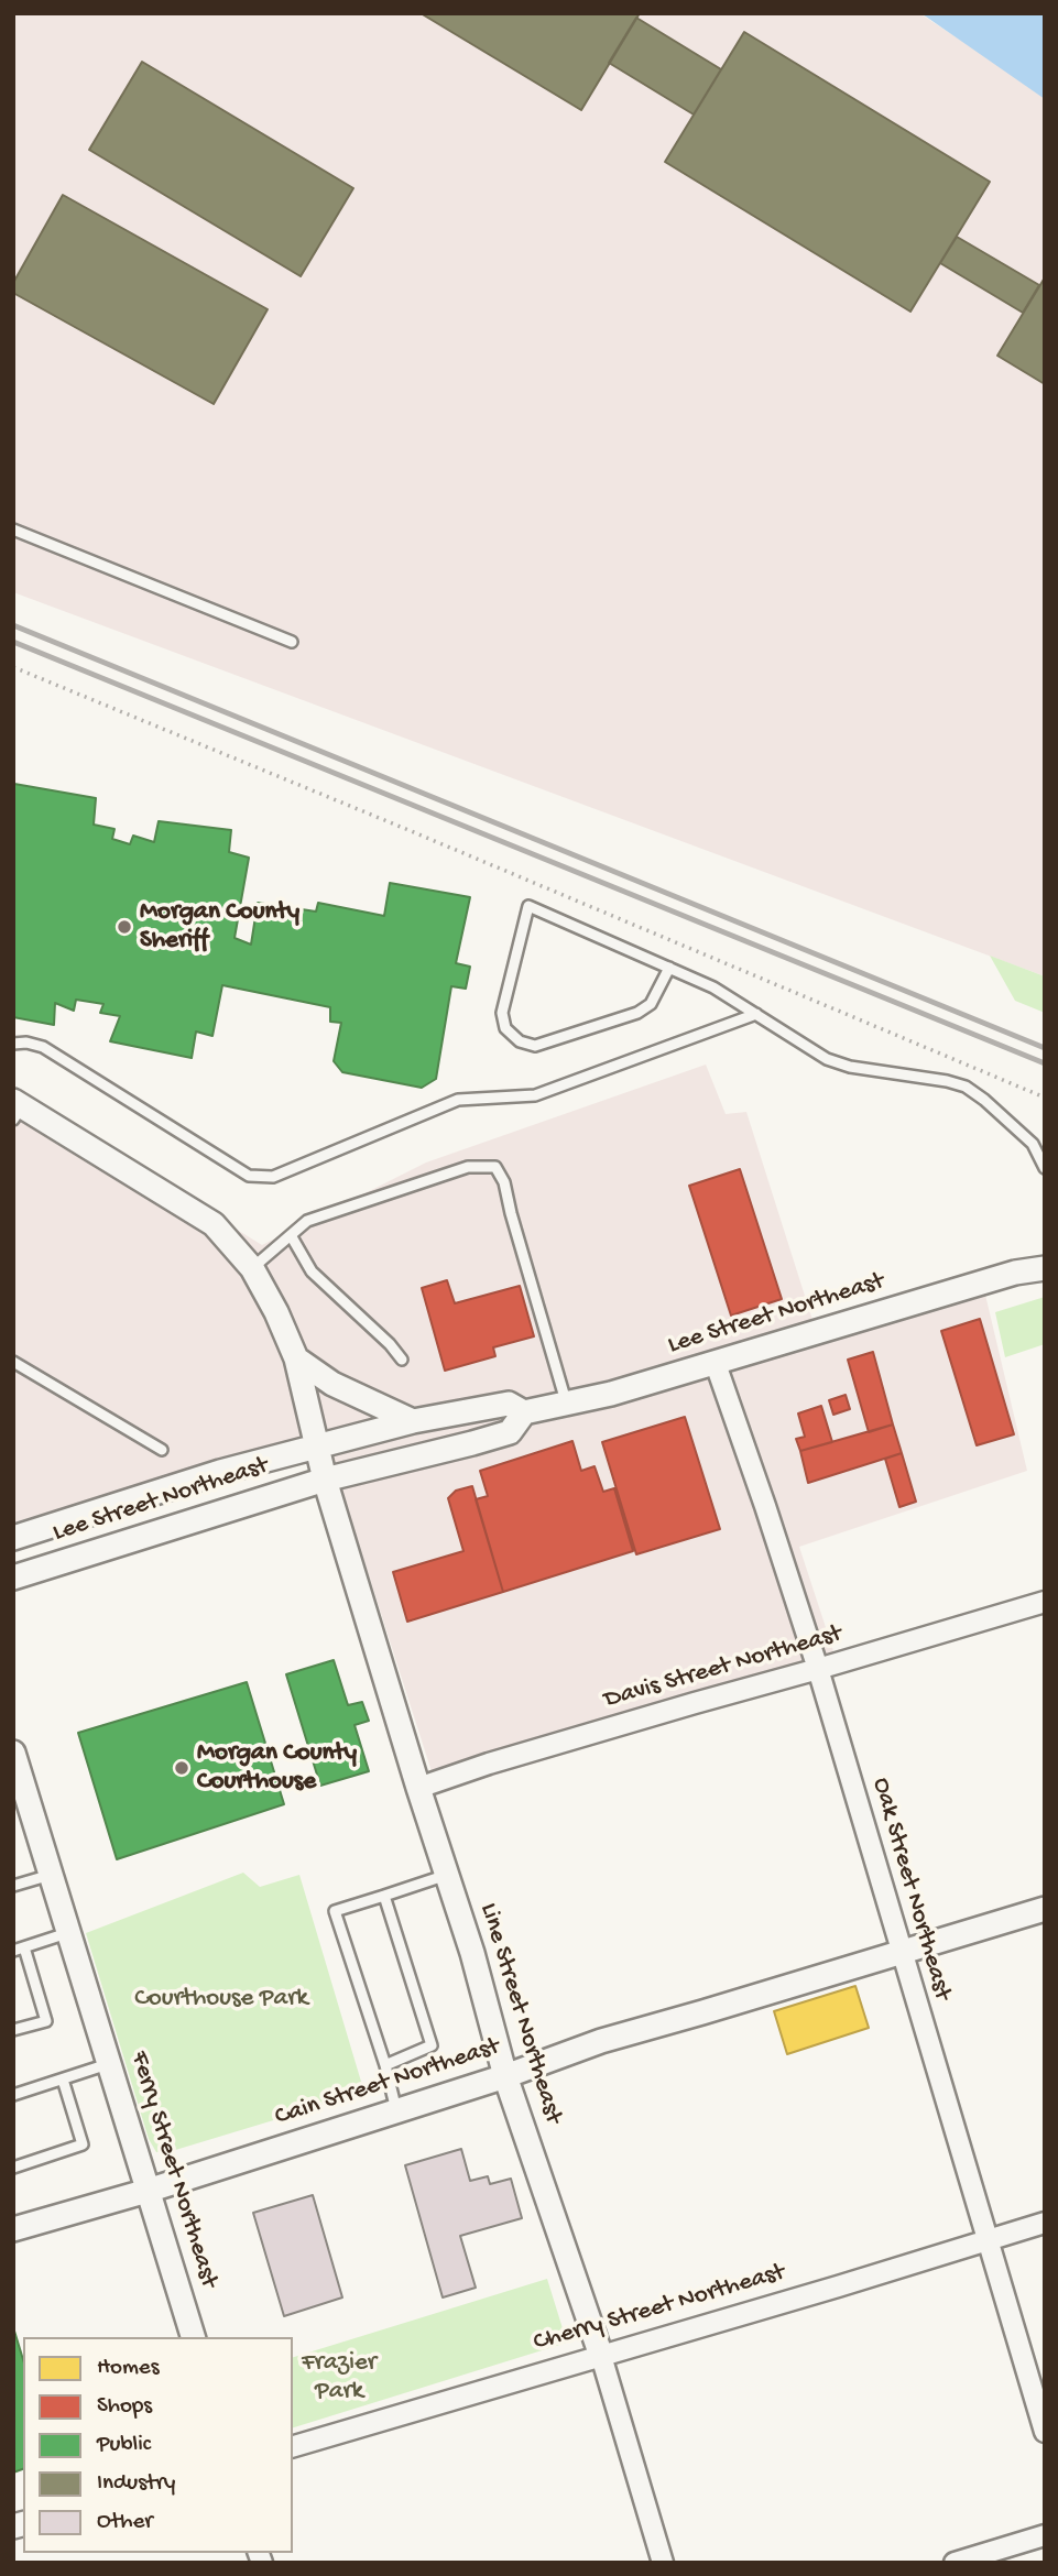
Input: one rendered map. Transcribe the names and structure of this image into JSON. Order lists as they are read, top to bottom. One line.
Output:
{"streets":{"street":["Lee Street Northeast","Davis Street Northeast","Oak Street Northeast","Line Street Northeast","Cain Street Northeast","Ferry Street Northeast","Cherry Street Northeast"]},"crossings":[["Lee Street Northeast","Oak Street Northeast"],["Lee Street Northeast","Line Street Northeast"],["Davis Street Northeast","Oak Street Northeast"],["Davis Street Northeast","Line Street Northeast"],["Oak Street Northeast","Cain Street Northeast"],["Oak Street Northeast","Cherry Street Northeast"],["Line Street Northeast","Cain Street Northeast"],["Line Street Northeast","Cherry Street Northeast"],["Cain Street Northeast","Ferry Street Northeast"]],"parks":["Courthouse Park","Frazier Park"],"places":["Morgan County Sheriff","Morgan County Courthouse"],"legend":["Homes","Shops","Public","Industry","Other"]}
